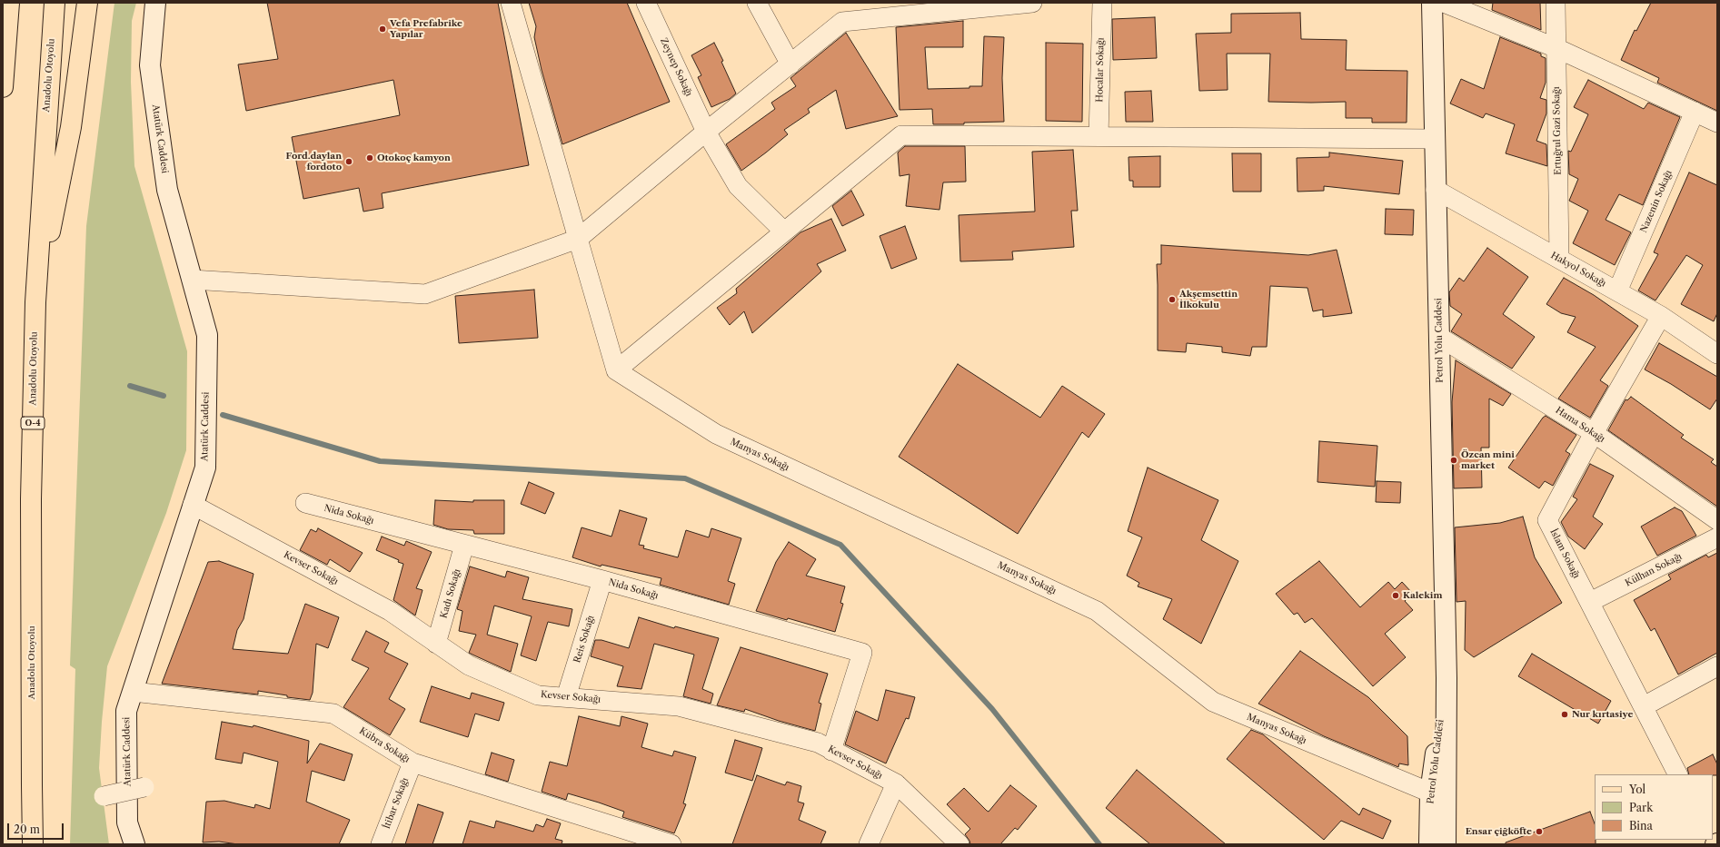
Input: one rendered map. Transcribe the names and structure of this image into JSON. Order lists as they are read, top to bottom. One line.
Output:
{"streets":{"highway":["Anadolu Otoyolu","O-4"],"main road":["Atatürk Caddesi","Petrol Yolu Caddesi"],"street":["Zeynep Sokağı","Hocalar Sokağı","Ertuğrul Gazi Sokağı","Nazenin Sokağı","Hakyol Sokağı","Hama Sokağı","Manyas Sokağı","Nida Sokağı","İslam Sokağı","Kevser Sokağı","Külhan Sokağı","Kadı Sokağı","Reis Sokağı","Kübra Sokağı","İtibar Sokağı"]},"crossings":[["Ertuğrul Gazi Sokağı","Hakyol Sokağı"],["Atatürk Caddesi","Kevser Sokağı"],["Atatürk Caddesi","Kübra Sokağı"],["Nazenin Sokağı","Hakyol Sokağı"],["Hakyol Sokağı","Petrol Yolu Caddesi"],["Hakyol Sokağı","İslam Sokağı"],["Petrol Yolu Caddesi","Hama Sokağı"],["Petrol Yolu Caddesi","Manyas Sokağı"],["Hama Sokağı","İslam Sokağı"],["Nida Sokağı","Kevser Sokağı"],["Nida Sokağı","Kadı Sokağı"],["Nida Sokağı","Reis Sokağı"],["İslam Sokağı","Külhan Sokağı"],["Kevser Sokağı","Kadı Sokağı"],["Kevser Sokağı","Reis Sokağı"],["Kübra Sokağı","İtibar Sokağı"]],"places":["Vefa Prefabrike Yapılar","Otokoç kamyon","Ford.daylan fordoto","Akşemsettin İlkokulu","Özcan mini market","Kalekim","Nur kırtasiye","Ensar çiğköfte"],"legend":["Yol","Park","Bina"],"scale_bar":"20 m"}
